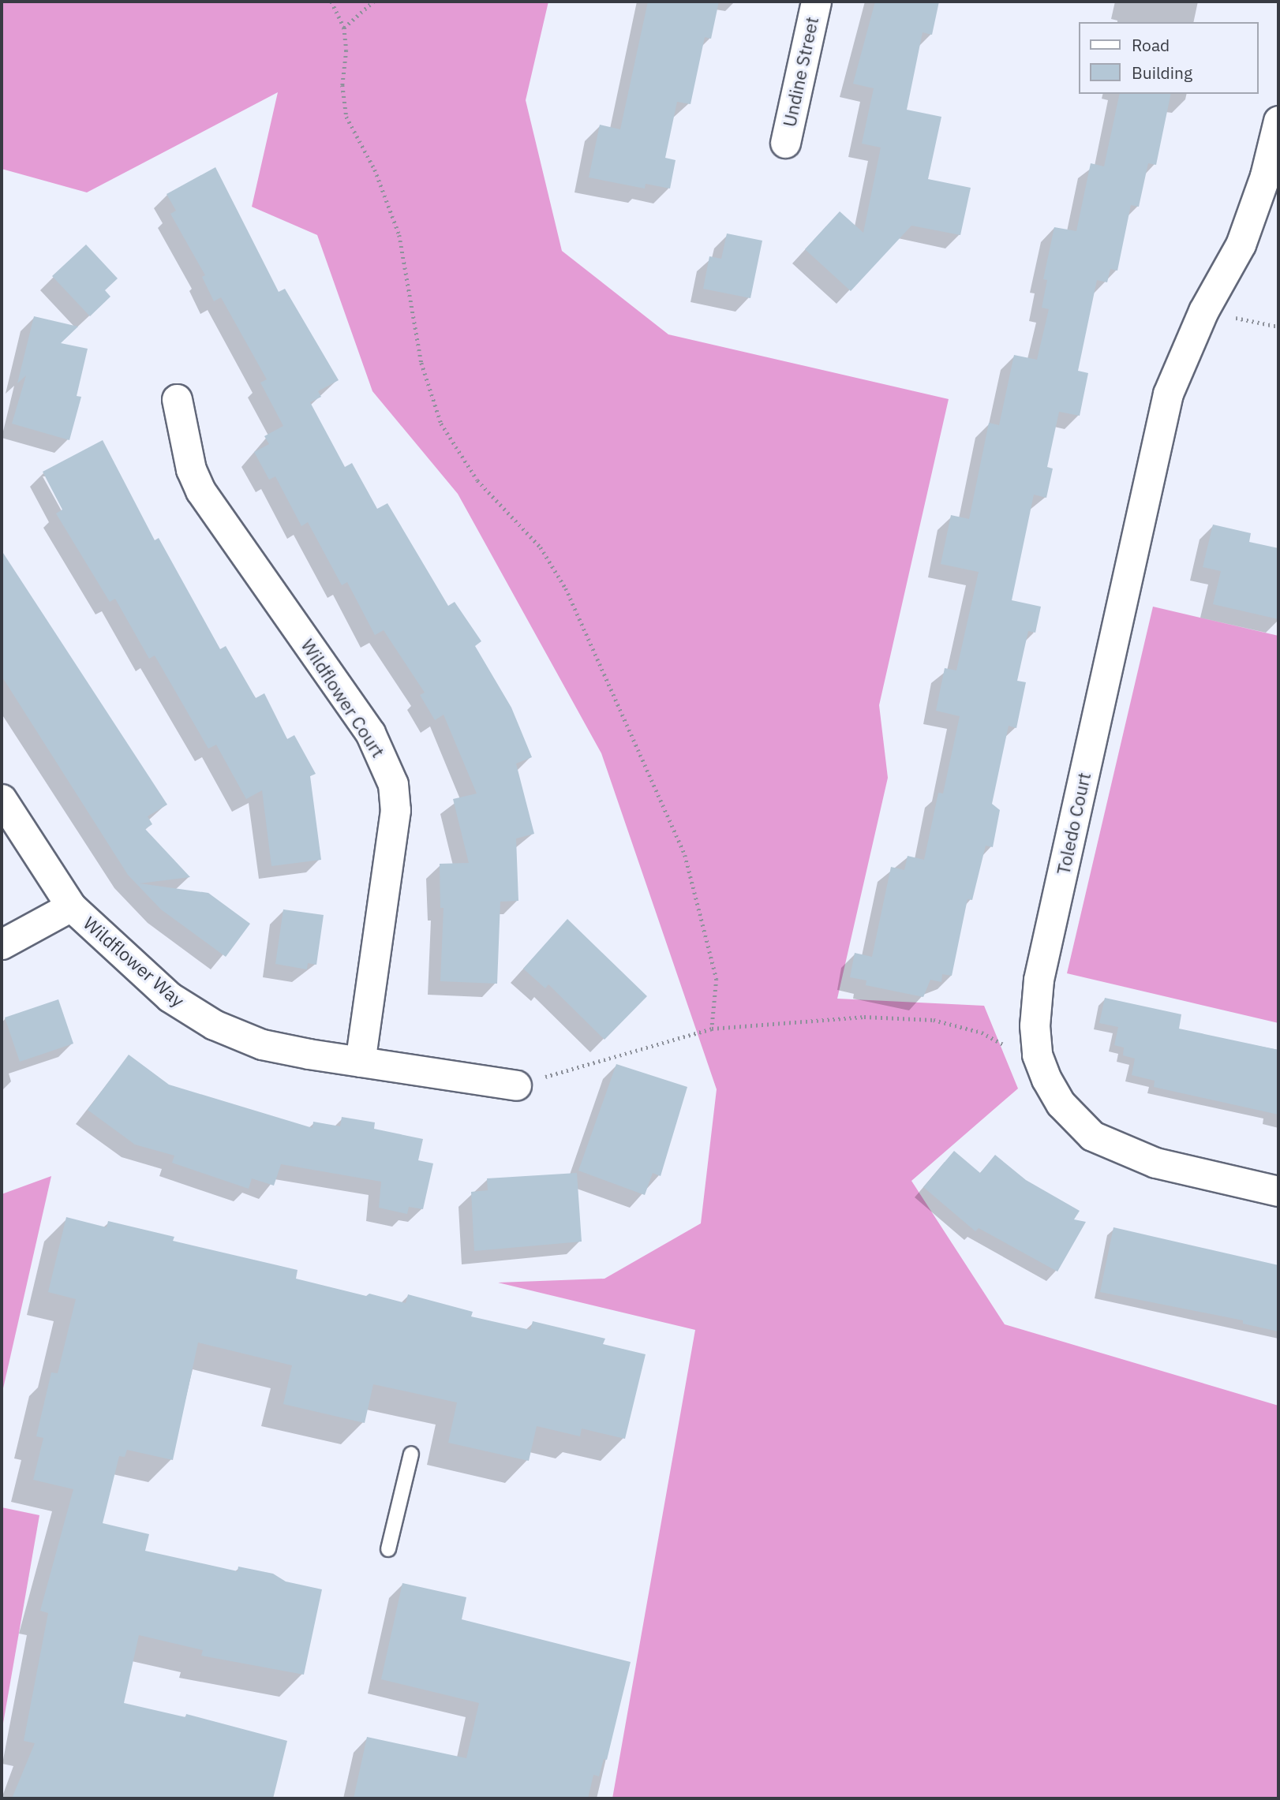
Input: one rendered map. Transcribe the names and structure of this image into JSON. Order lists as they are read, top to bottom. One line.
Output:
{"streets":{"street":["Undine Street","Wildflower Court","Toledo Court","Wildflower Way"]},"crossings":[["Wildflower Court","Wildflower Way"]],"legend":["Road","Building"]}
